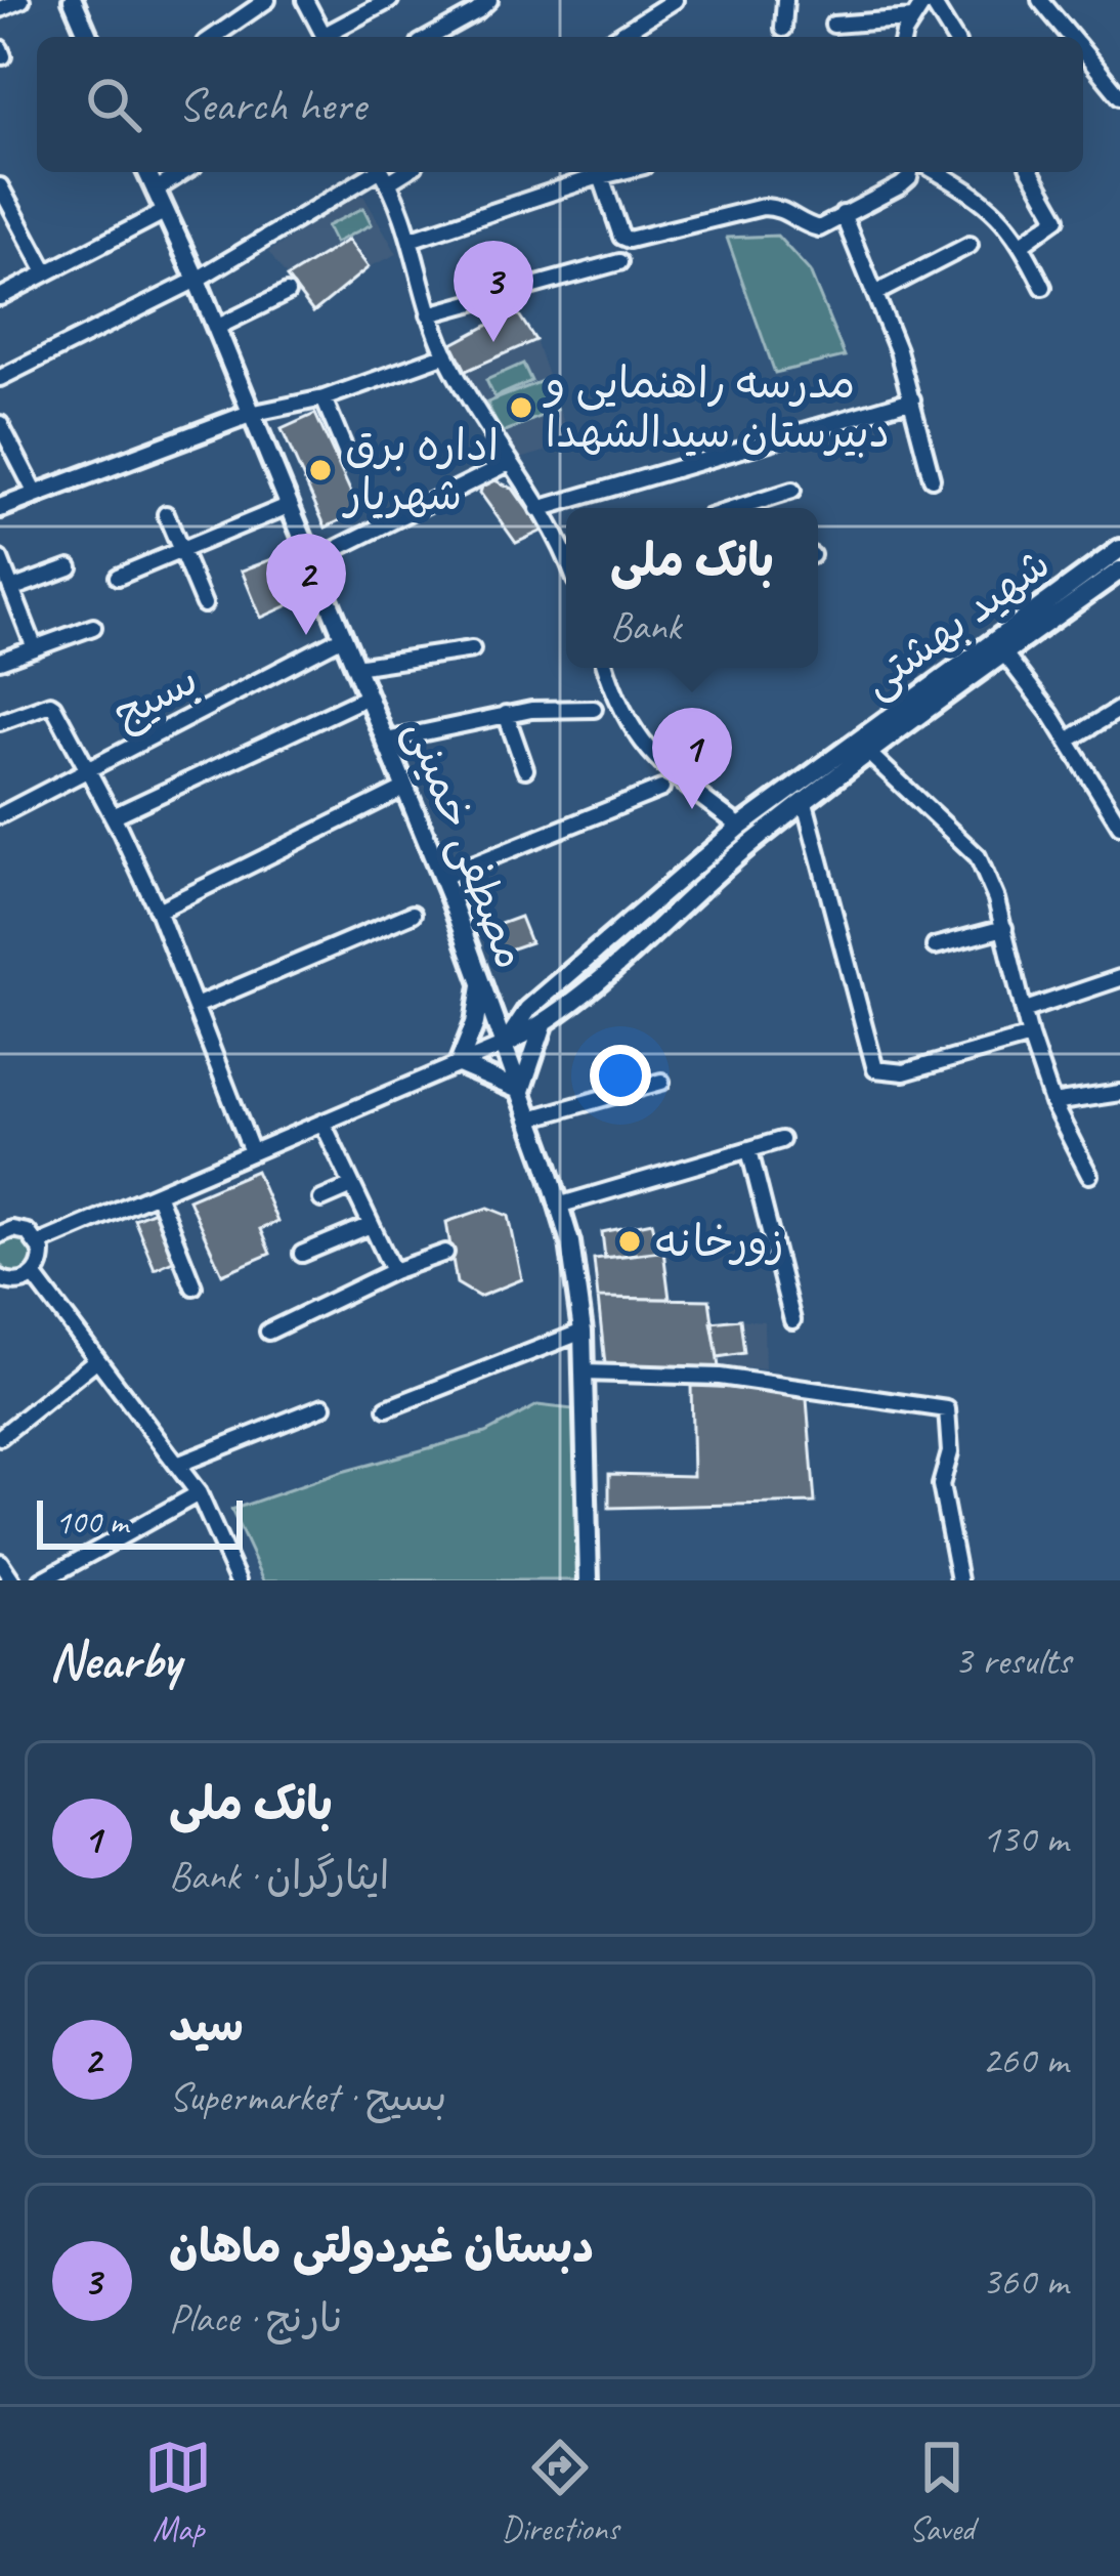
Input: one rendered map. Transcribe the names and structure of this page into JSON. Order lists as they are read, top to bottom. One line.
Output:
{"streets":{"main road":["شهید بهشتی","مصطفی خمینی"],"street":["بسیج"]},"crossings":[["شهید بهشتی","مصطفی خمینی"],["بسیج","مصطفی خمینی"]],"places":["مدرسه راهنمایی و دبیرستان سیدالشهدا","اداره برق شهریار","زورخانه"],"scale_bar":"100 m","page":{"search":"Search here","pins":["3","2","1"],"popup":["بانک ملی","Bank"],"scale":"100 m","heading":["Nearby","3 results"],"list":[{"mark":"1","name":"بانک ملی","note":"Bank · ایثارگران","value":"130 m"},{"mark":"2","name":"سید","note":"Supermarket · بسیج","value":"260 m"},{"mark":"3","name":"دبستان غیردولتی ماهان","note":"Place · نارنج","value":"360 m"}],"nav":["Map","Directions","Saved"]}}
